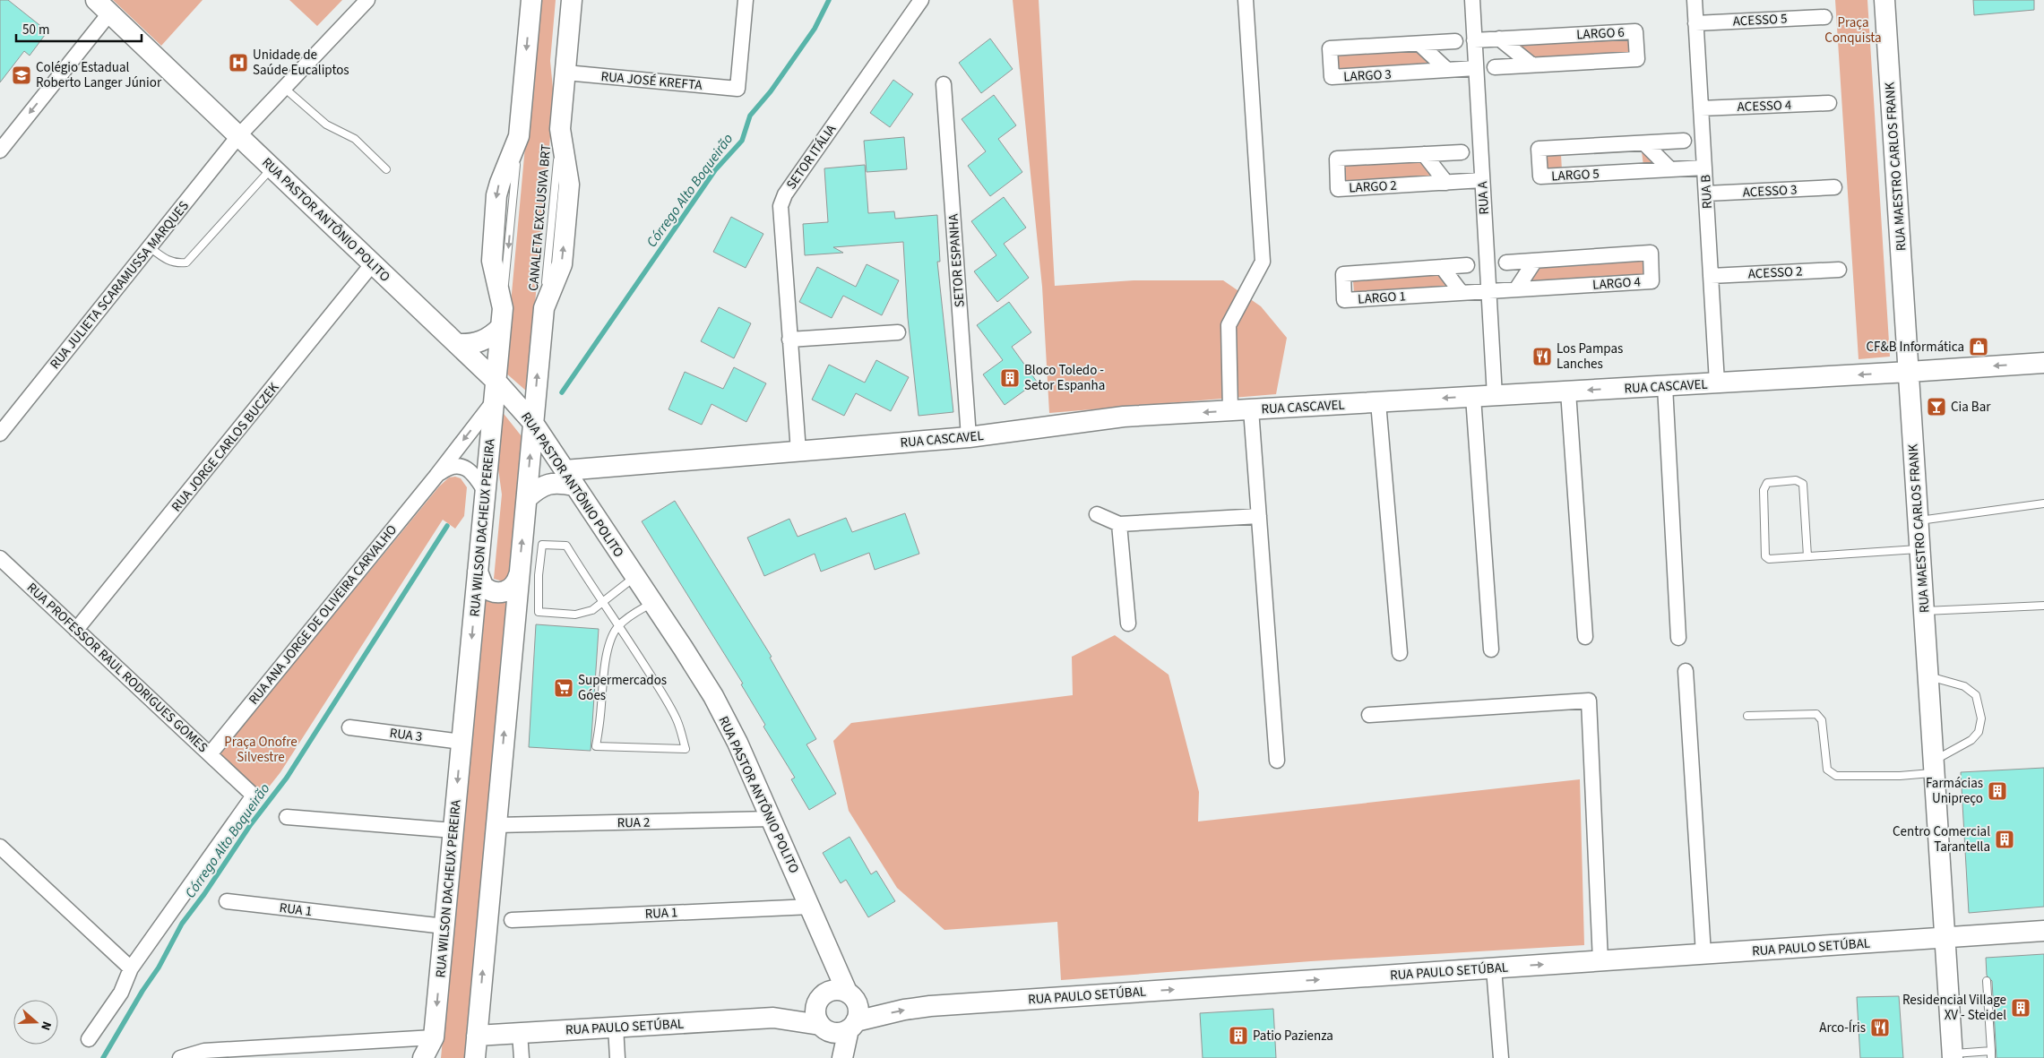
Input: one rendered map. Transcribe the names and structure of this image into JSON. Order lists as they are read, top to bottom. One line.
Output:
{"streets":{"main road":["RUA MAESTRO CARLOS FRANK","RUA PASTOR ANTÔNIO POLITO","RUA CASCAVEL","RUA WILSON DACHEUX PEREIRA","RUA PAULO SETÚBAL"],"street":["ACESSO 5","LARGO 6","LARGO 3","RUA JOSÉ KREFTA","ACESSO 4","SETOR ITÁLIA","LARGO 5","LARGO 2","ACESSO 3","RUA B","RUA A","SETOR ESPANHA","ACESSO 2","LARGO 4","RUA JULIETA SCARAMUSSA MARQUES","LARGO 1","RUA JORGE CARLOS BUCZEK","RUA ANA JORGE DE OLIVEIRA CARVALHO","RUA PROFESSOR RAUL RODRIGUES GOMES","RUA 3","RUA 2","RUA 1"]},"crossings":[["ACESSO 5","RUA B"],["LARGO 6","RUA A"],["LARGO 3","RUA A"],["ACESSO 4","RUA B"],["SETOR ITÁLIA","RUA CASCAVEL"],["RUA MAESTRO CARLOS FRANK","RUA CASCAVEL"],["RUA MAESTRO CARLOS FRANK","RUA PAULO SETÚBAL"],["LARGO 5","RUA B"],["LARGO 2","RUA A"],["ACESSO 3","RUA B"],["RUA B","ACESSO 2"],["RUA B","RUA CASCAVEL"],["RUA A","LARGO 4"],["RUA A","LARGO 1"],["RUA A","RUA CASCAVEL"],["RUA PASTOR ANTÔNIO POLITO","RUA JULIETA SCARAMUSSA MARQUES"],["RUA PASTOR ANTÔNIO POLITO","RUA CASCAVEL"],["RUA PASTOR ANTÔNIO POLITO","RUA JORGE CARLOS BUCZEK"],["RUA PASTOR ANTÔNIO POLITO","RUA WILSON DACHEUX PEREIRA"],["RUA PASTOR ANTÔNIO POLITO","RUA 2"],["RUA PASTOR ANTÔNIO POLITO","RUA 1"],["RUA PASTOR ANTÔNIO POLITO","RUA PAULO SETÚBAL"],["SETOR ESPANHA","RUA CASCAVEL"],["LARGO 4","LARGO 1"],["RUA JORGE CARLOS BUCZEK","RUA PROFESSOR RAUL RODRIGUES GOMES"],["RUA WILSON DACHEUX PEREIRA","RUA ANA JORGE DE OLIVEIRA CARVALHO"],["RUA WILSON DACHEUX PEREIRA","RUA 3"],["RUA WILSON DACHEUX PEREIRA","RUA 1"],["RUA ANA JORGE DE OLIVEIRA CARVALHO","RUA PROFESSOR RAUL RODRIGUES GOMES"]],"one_way":["RUA CASCAVEL","RUA PAULO SETÚBAL"],"water":["Córrego Alto Boqueirão"],"parks":["Praça Conquista","Praça Onofre Silvestre"],"places":{"hospital":["Unidade de Saúde Eucaliptos"],"school or university":["Colégio Estadual Roberto Langer Júnior"],"shop":["CF&B Informática"],"restaurant":["Los Pampas Lanches","Arco-Íris"],"building":["Bloco Toledo - Setor Espanha","Farmácias Unipreço","Centro Comercial Tarantella","Residencial Village XV - Steidel","Patio Pazienza"],"bar":["Cia Bar"],"supermarket":["Supermercados Góes"]},"scale_bar":"50 m","north":"right"}
